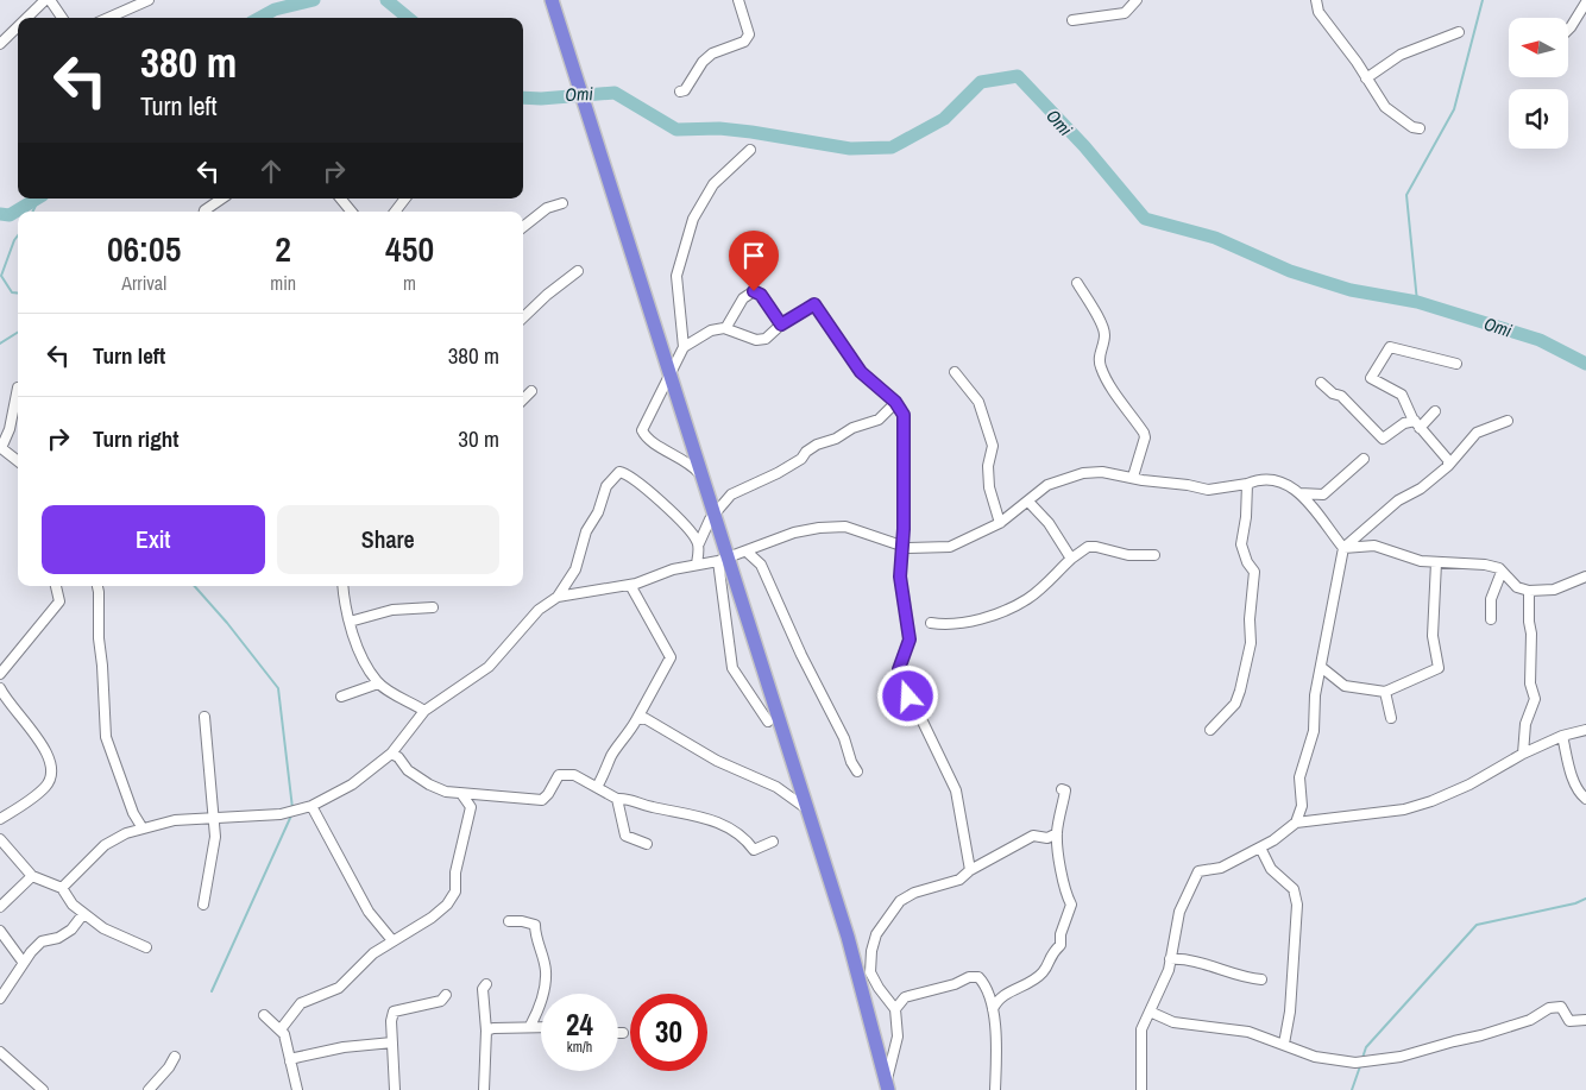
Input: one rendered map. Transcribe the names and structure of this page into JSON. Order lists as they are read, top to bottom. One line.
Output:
{"water":["Omi"],"north":"left","page":{"turn":["380 m","Turn left"],"eta":["06:05","Arrival","2","min","450","m"],"list":[{"name":"Turn left","value":"380 m"},{"name":"Turn right","value":"30 m"}],"buttons":["Exit","Share"],"speed":"24 km/h","limit":"30"}}
